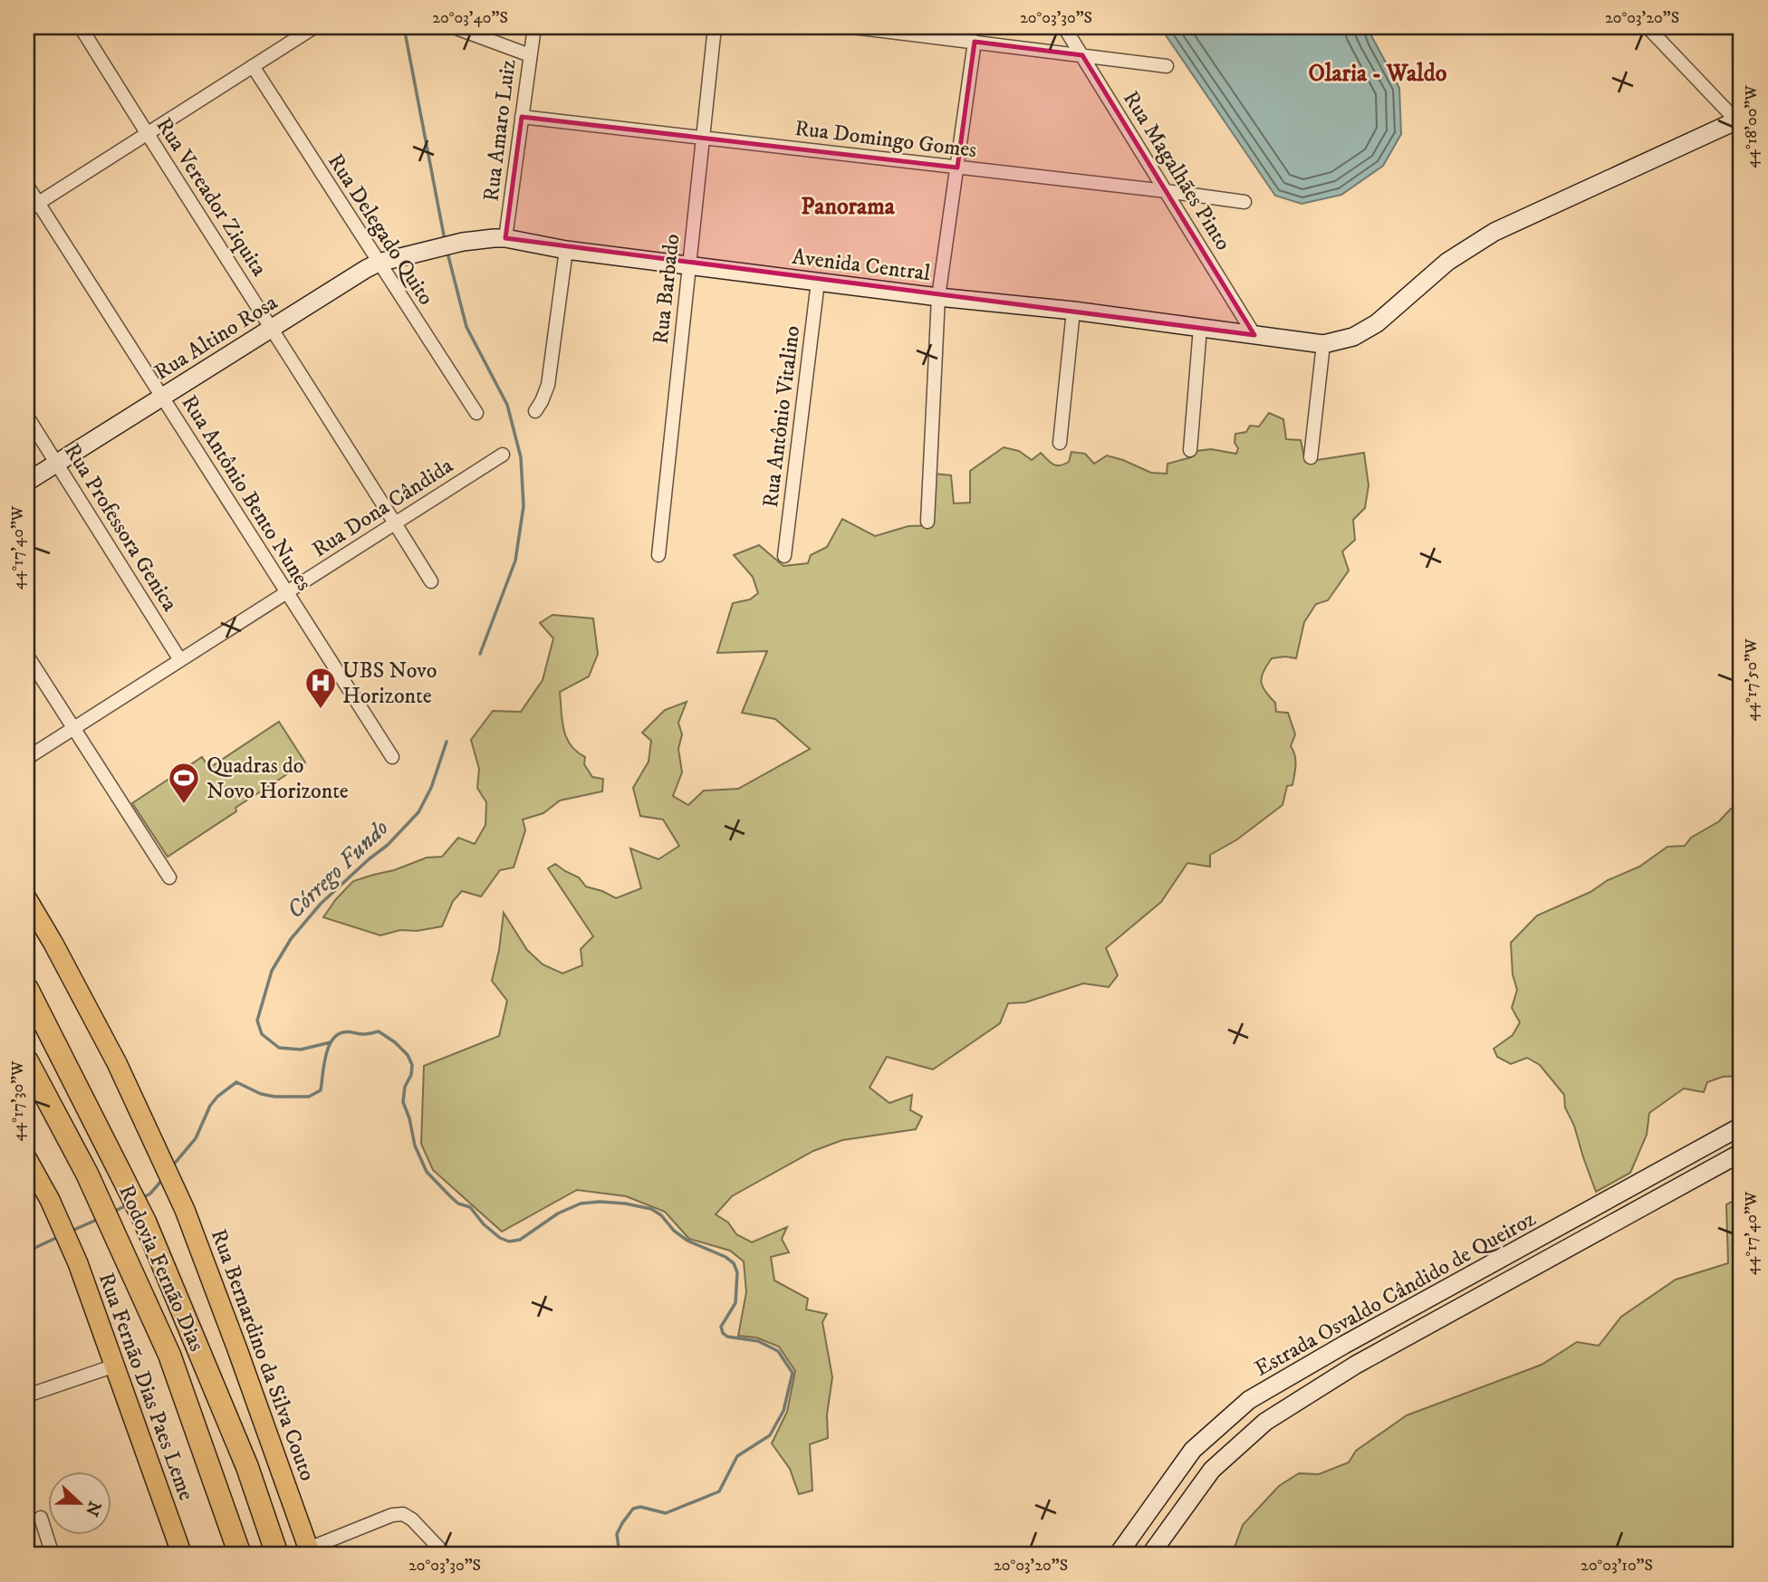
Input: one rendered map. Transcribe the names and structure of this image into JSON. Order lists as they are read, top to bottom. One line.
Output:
{"streets":{"highway":["Rodovia Fernão Dias"],"main road":["Rua Bernardino da Silva Couto","Rua Fernão Dias Paes Leme"],"street":["Rua Amaro Luiz","Rua Domingo Gomes","Rua Magalhães Pinto","Rua Vereador Ziquita","Rua Delegado Quito","Avenida Central","Rua Barbado","Rua Altino Rosa","Rua Antônio Vitalino","Rua Antônio Bento Nunes","Rua Dona Cândida","Rua Professora Genica","Estrada Osvaldo Cândido de Queiroz"]},"crossings":[["Rua Amaro Luiz","Rua Domingo Gomes"],["Rua Amaro Luiz","Avenida Central"],["Rua Domingo Gomes","Rua Magalhães Pinto"],["Rua Domingo Gomes","Rua Barbado"],["Rua Magalhães Pinto","Avenida Central"],["Rua Vereador Ziquita","Rua Altino Rosa"],["Rua Vereador Ziquita","Rua Dona Cândida"],["Rua Delegado Quito","Rua Altino Rosa"],["Avenida Central","Rua Barbado"],["Avenida Central","Rua Altino Rosa"],["Avenida Central","Rua Antônio Vitalino"],["Rua Altino Rosa","Rua Antônio Bento Nunes"],["Rua Altino Rosa","Rua Professora Genica"],["Rua Antônio Bento Nunes","Rua Dona Cândida"],["Rua Dona Cândida","Rua Professora Genica"]],"districts":["Olaria - Waldo","Panorama"],"water":["Córrego Fundo"],"places":{"hospital":["UBS Novo Horizonte"],"sports":["Quadras do Novo Horizonte"]},"north":"right","coordinates":["20°03'40\"S","20°03'30\"S","20°03'20\"S","44°18'00\"W","44°17'40\"W","44°17'50\"W","44°17'30\"W","20°03'10\"S"]}
